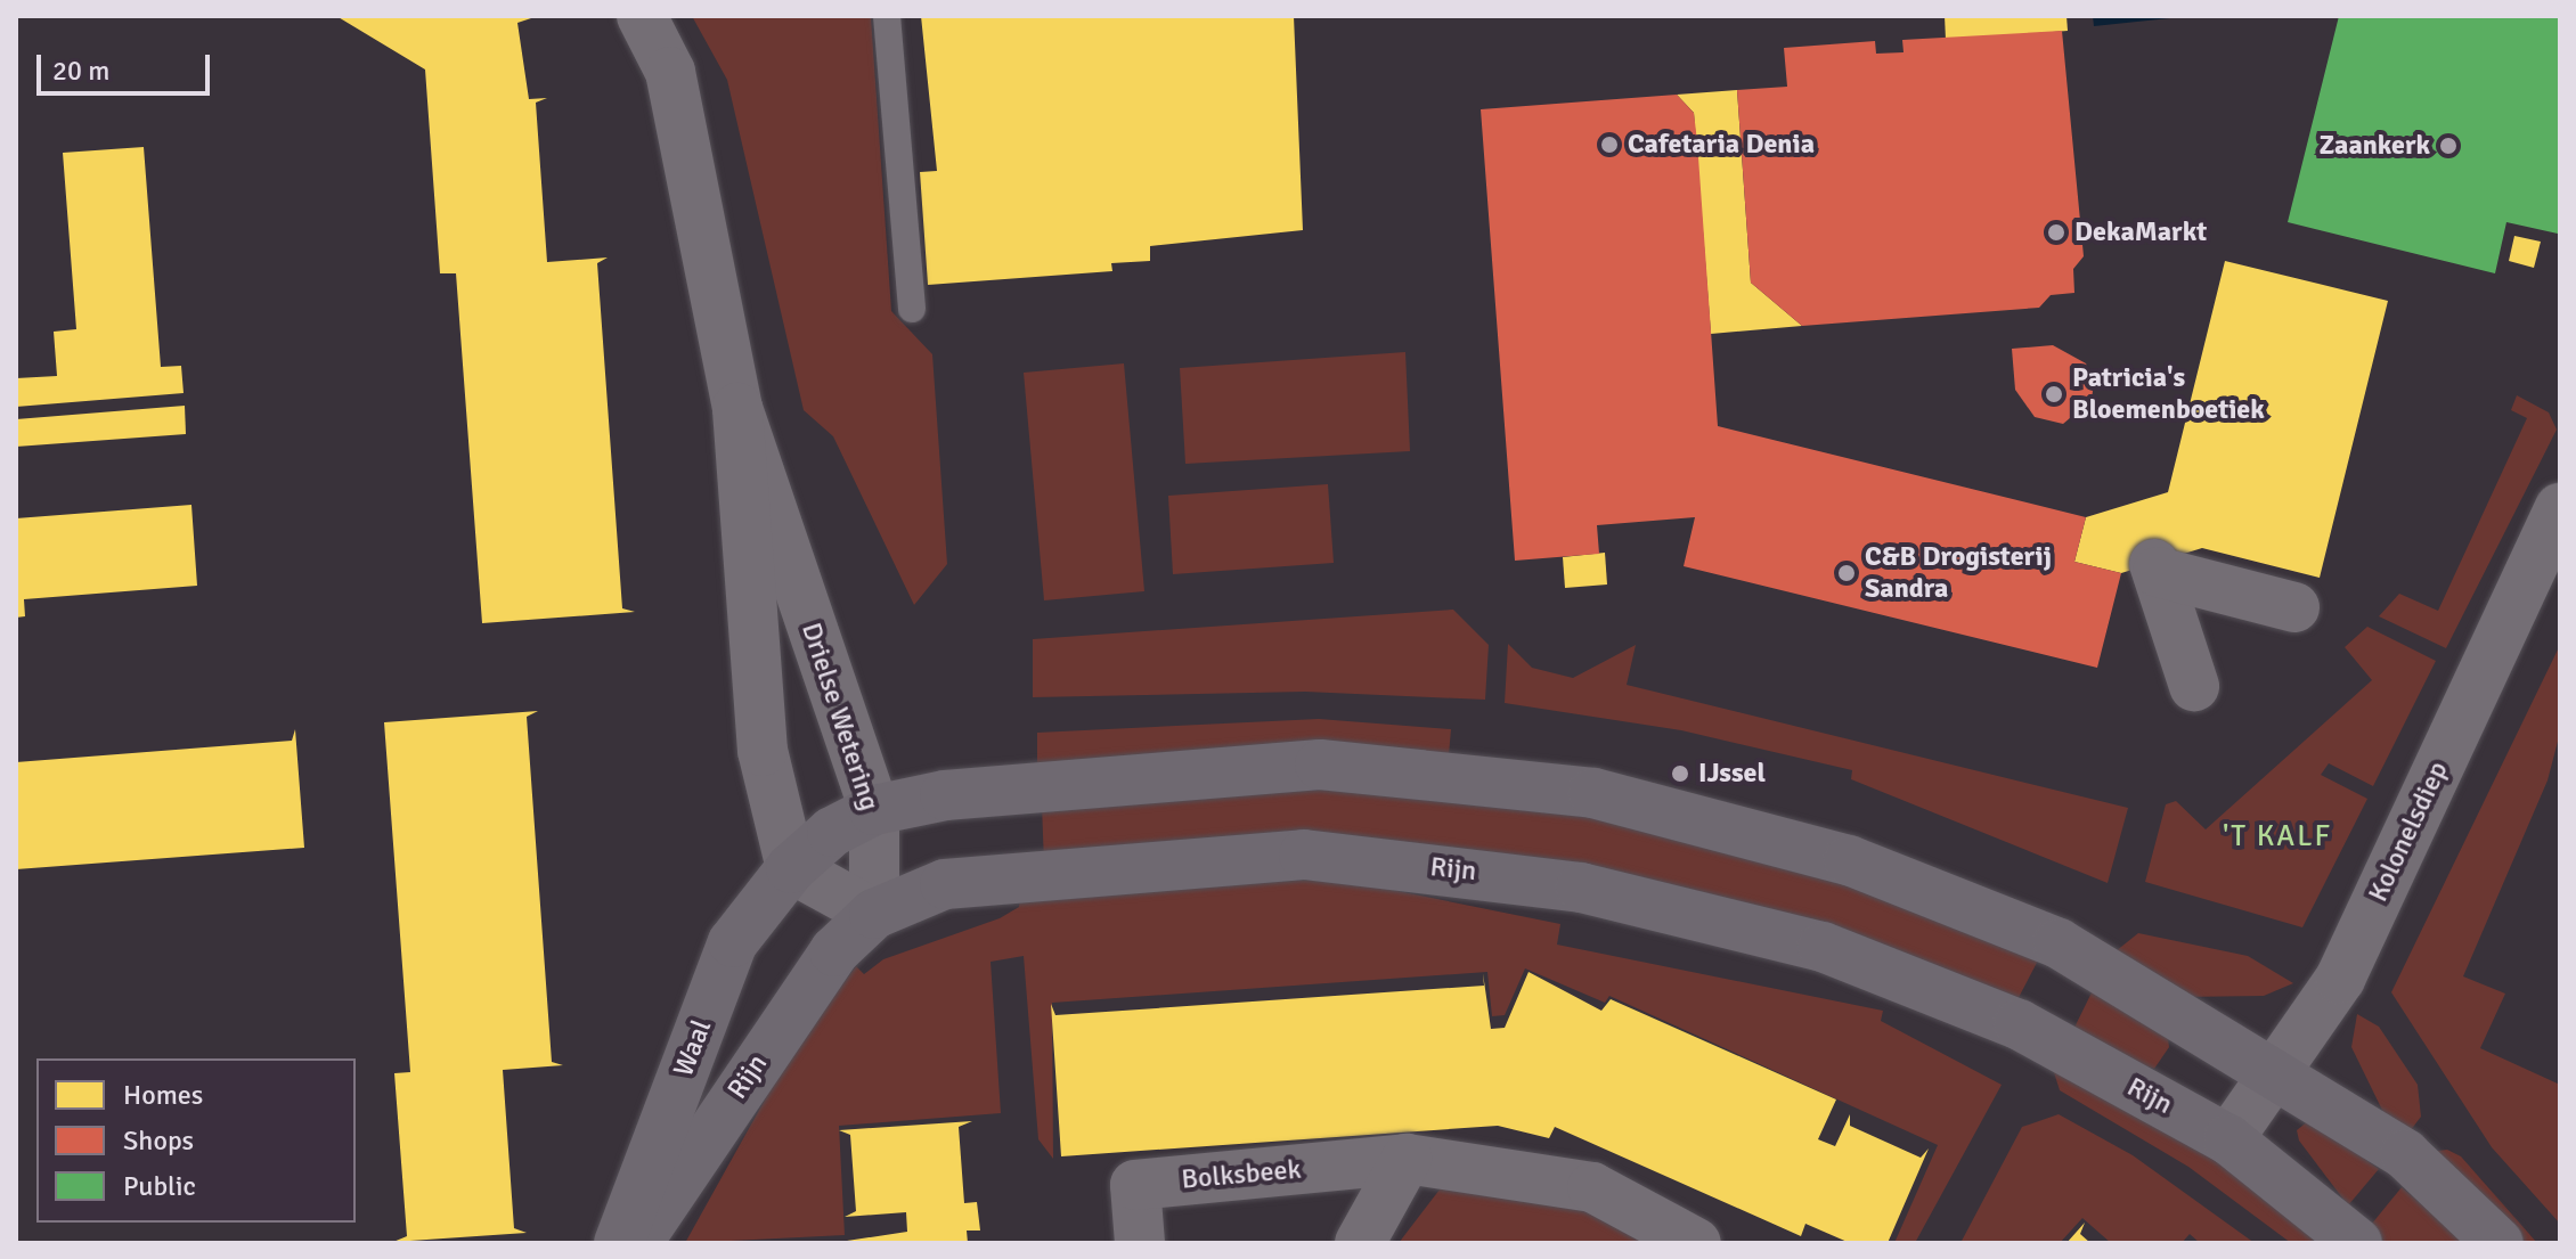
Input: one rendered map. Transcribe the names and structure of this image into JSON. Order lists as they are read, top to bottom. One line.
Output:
{"streets":{"main road":["Rijn","Waal"],"street":["Drielse Wetering","Kolonelsdiep","Bolksbeek"]},"crossings":[["Drielse Wetering","Rijn"],["Drielse Wetering","Waal"],["Kolonelsdiep","Rijn"]],"districts":["'T KALF"],"places":["Cafetaria Denia","Zaankerk","DekaMarkt","Patricia's Bloemenboetiek","C&B Drogisterij Sandra","IJssel"],"legend":["Homes","Shops","Public"],"scale_bar":"20 m"}
